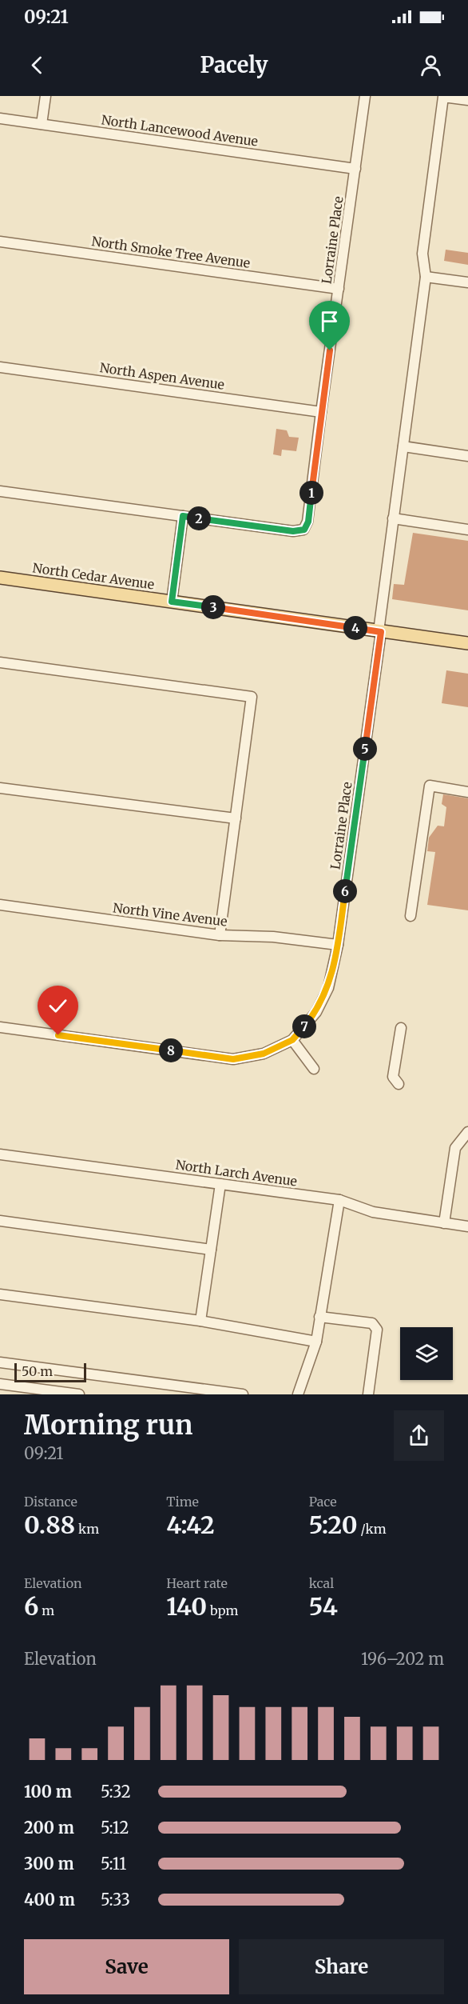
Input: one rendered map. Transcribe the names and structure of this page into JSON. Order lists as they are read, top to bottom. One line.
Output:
{"streets":{"main road":["North Cedar Avenue"],"street":["North Lancewood Avenue","Lorraine Place","North Smoke Tree Avenue","North Aspen Avenue","North Vine Avenue","North Larch Avenue"]},"crossings":[["North Lancewood Avenue","Lorraine Place"],["Lorraine Place","North Smoke Tree Avenue"],["Lorraine Place","North Aspen Avenue"],["Lorraine Place","North Cedar Avenue"],["Lorraine Place","North Vine Avenue"]],"scale_bar":"50 m","page":{"status":"09:21","header":"Pacely","pins":["1","2","3","4","5","6","7","8"],"scale":"50 m","heading":["Morning run","09:21"],"stats":[["Distance","0.88 km"],["Time","4:42"],["Pace","5:20 /km"],["Elevation","6 m"],["Heart rate","140 bpm"],["kcal","54"]],"chart":["Elevation","196–202 m"],"list":[{"name":"100 m","note":"5:32"},{"name":"200 m","note":"5:12"},{"name":"300 m","note":"5:11"},{"name":"400 m","note":"5:33"}],"buttons":["Save","Share"]}}
